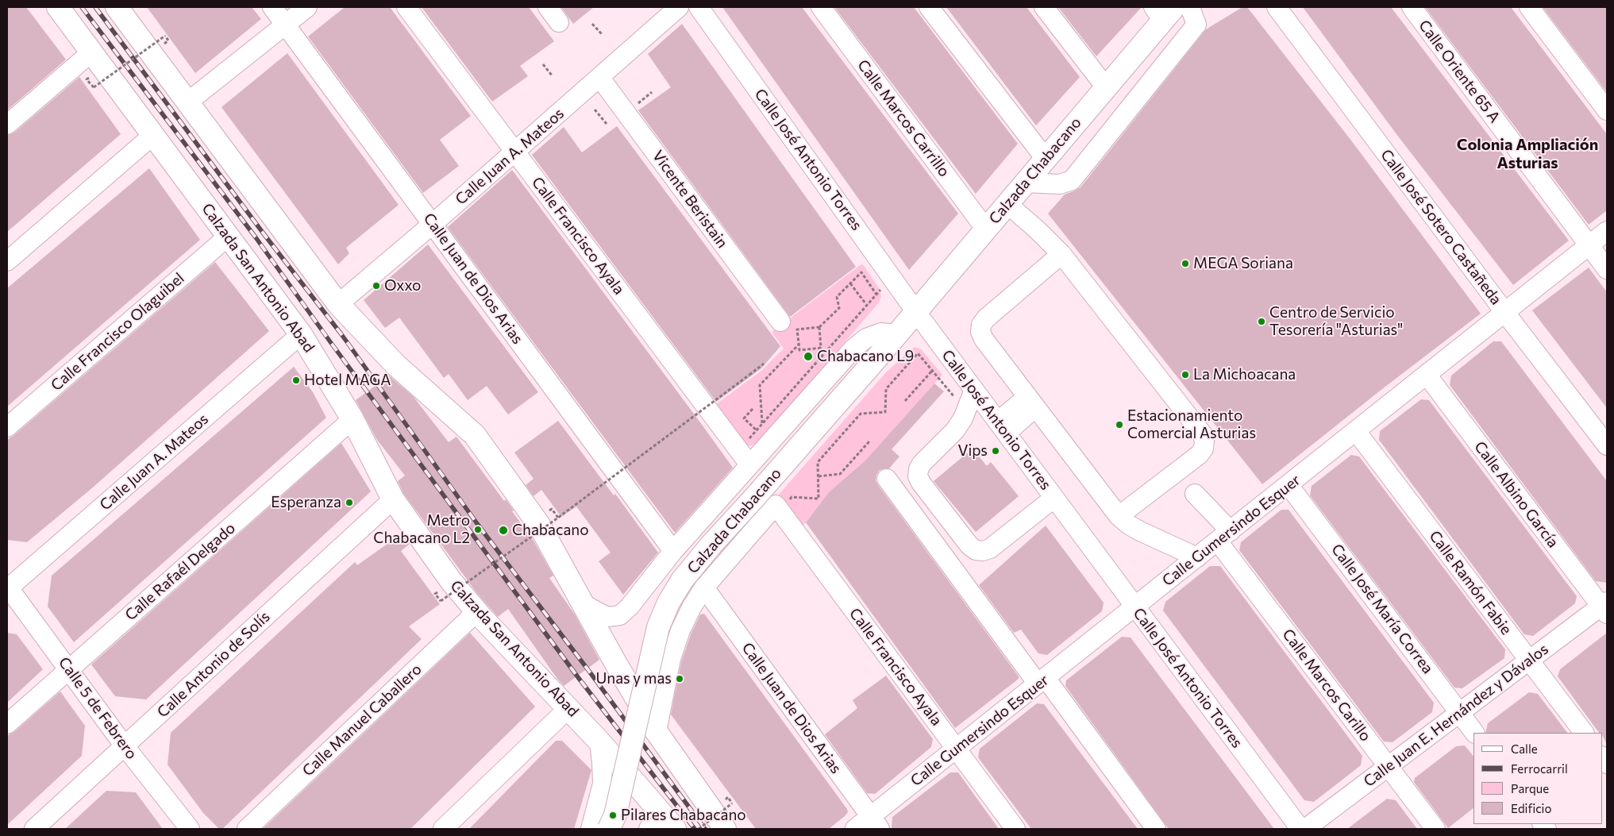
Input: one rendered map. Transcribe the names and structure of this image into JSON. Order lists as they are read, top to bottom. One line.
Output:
{"streets":{"main road":["Calzada Chabacano","Calzada San Antonio Abad"],"street":["Calle Oriente 65 A","Calle Marcos Carrillo","Calle Juan A. Mateos","Calle José Antonio Torres","Vicente Beristain","Calle José Sotero Castañeda","Calle Francisco Ayala","Calle Juan de Dios Arias","Calle Francisco Olaguibel","Calle Albino García","Calle Gumersindo Esquer","Calle Rafaél Delgado","Calle Ramón Fabie","Calle José María Correa","Calle Antonio de Solís","Calle Marcos Carillo","Calle 5 de Febrero","Calle Juan E. Hernández y Dávalos","Calle Manuel Caballero"]},"crossings":[["Calle Oriente 65 A","Calle Gumersindo Esquer"],["Calle Marcos Carrillo","Calzada Chabacano"],["Calle Juan A. Mateos","Vicente Beristain"],["Calle Juan A. Mateos","Calle Francisco Ayala"],["Calle Juan A. Mateos","Calzada San Antonio Abad"],["Calle Juan A. Mateos","Calle Juan de Dios Arias"],["Calle Juan A. Mateos","Calle 5 de Febrero"],["Calle José Antonio Torres","Calzada Chabacano"],["Calle José Antonio Torres","Calle Gumersindo Esquer"],["Calzada Chabacano","Calle Francisco Ayala"],["Calzada Chabacano","Calle Juan de Dios Arias"],["Calle José Sotero Castañeda","Calle Gumersindo Esquer"],["Calle Francisco Ayala","Calle Gumersindo Esquer"],["Calzada San Antonio Abad","Calle Francisco Olaguibel"],["Calzada San Antonio Abad","Calle Rafaél Delgado"],["Calzada San Antonio Abad","Calle Antonio de Solís"],["Calzada San Antonio Abad","Calle Manuel Caballero"],["Calle Juan de Dios Arias","Calle Gumersindo Esquer"],["Calle Albino García","Calle Gumersindo Esquer"],["Calle Albino García","Calle Juan E. Hernández y Dávalos"],["Calle Gumersindo Esquer","Calle Ramón Fabie"],["Calle Gumersindo Esquer","Calle José María Correa"],["Calle Gumersindo Esquer","Calle Marcos Carillo"],["Calle Rafaél Delgado","Calle 5 de Febrero"],["Calle Ramón Fabie","Calle Juan E. Hernández y Dávalos"],["Calle José María Correa","Calle Juan E. Hernández y Dávalos"],["Calle Antonio de Solís","Calle 5 de Febrero"],["Calle Marcos Carillo","Calle Juan E. Hernández y Dávalos"]],"districts":["Colonia Ampliación Asturias"],"places":["MEGA Soriana","Oxxo","Centro de Servicio Tesorería \"Asturias\"","Chabacano L9","La Michoacana","Hotel MAGA","Estacionamiento Comercial Asturias","Vips","Esperanza","Metro Chabacano L2","Chabacano","Unas y mas","Pilares Chabacano"],"legend":["Calle","Ferrocarril","Parque","Edificio"]}
